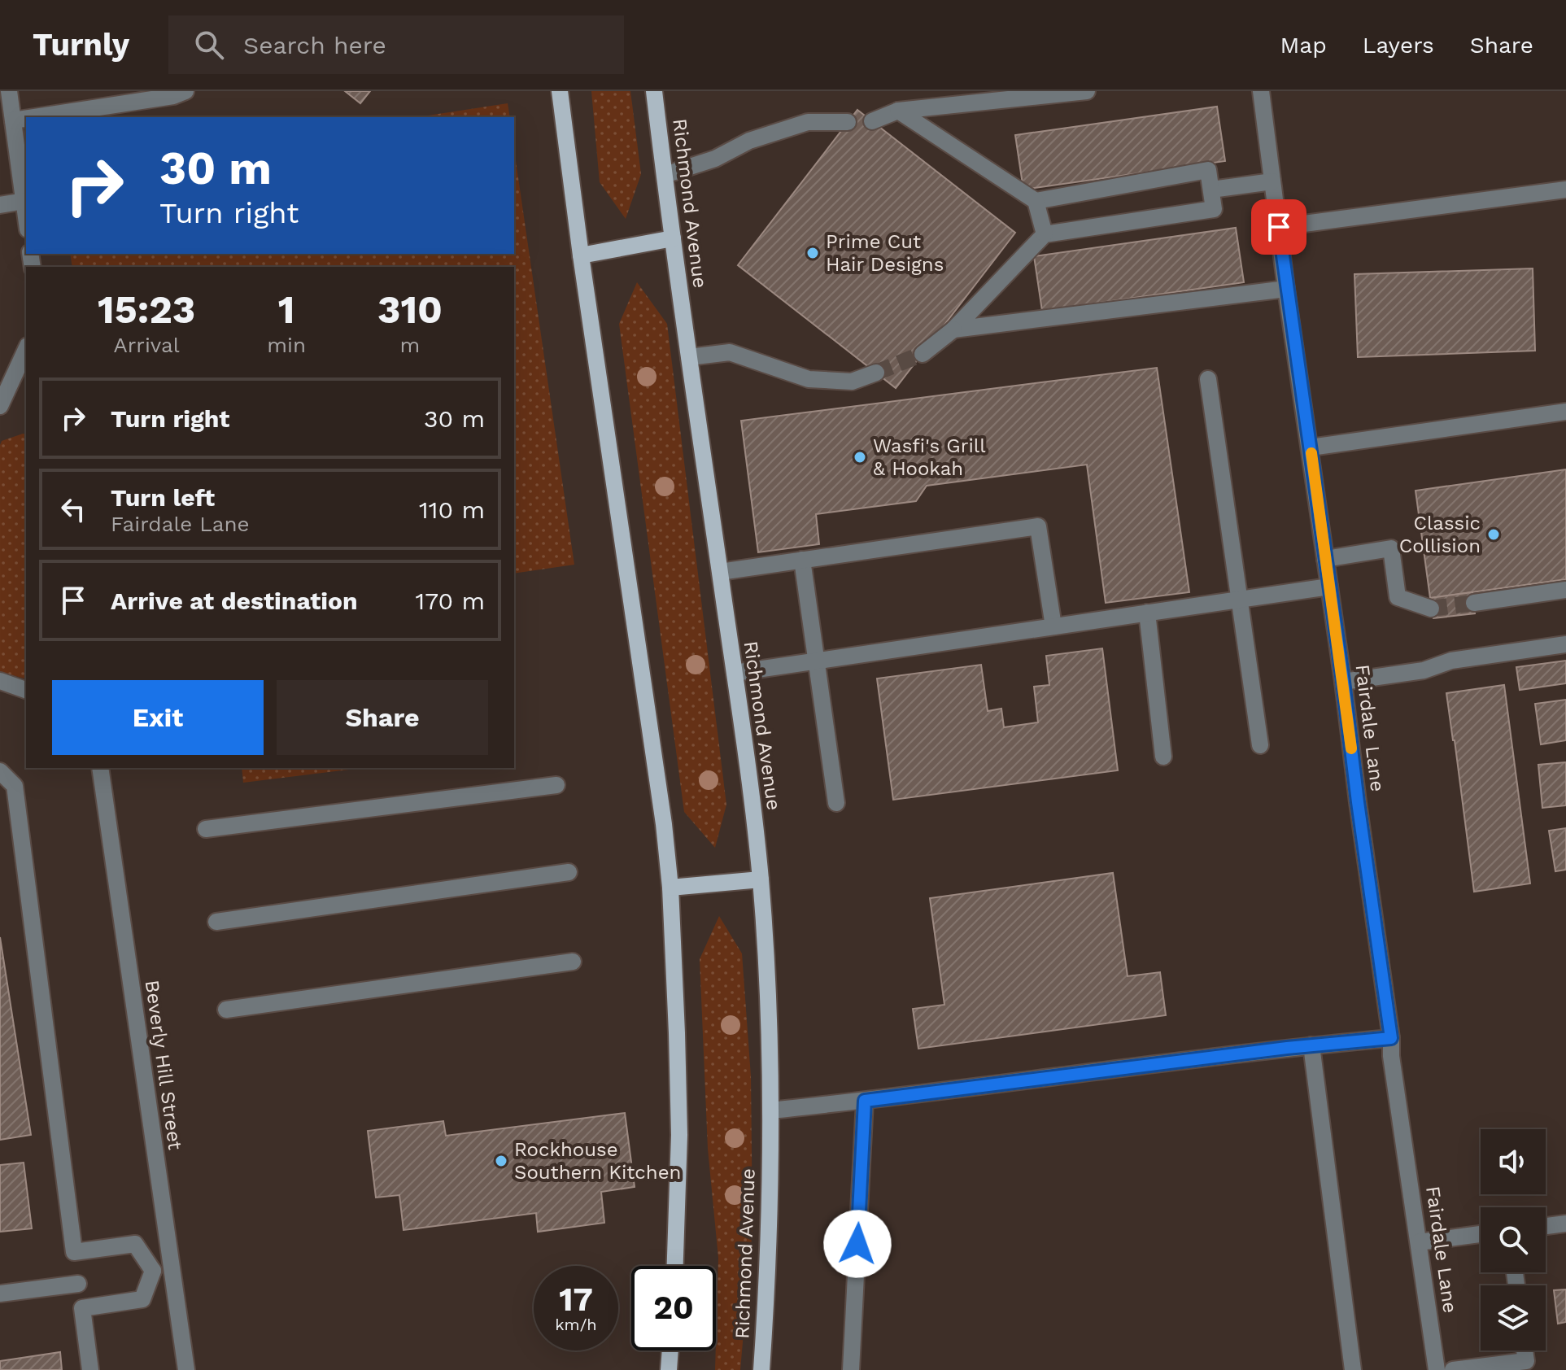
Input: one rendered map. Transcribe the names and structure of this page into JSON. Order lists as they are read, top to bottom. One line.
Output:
{"streets":{"main road":["Richmond Avenue"],"street":["Fairdale Lane","Beverly Hill Street"]},"places":["Prime Cut Hair Designs","Wasfi's Grill & Hookah","Classic Collision","Rockhouse Southern Kitchen"],"page":{"header":"Turnly","search":"Search here","nav":["Map","Layers","Share"],"turn":["30 m","Turn right"],"eta":["15:23","Arrival","1","min","310","m"],"list":[{"name":"Turn right","value":"30 m"},{"name":"Turn left","note":"Fairdale Lane","value":"110 m"},{"name":"Arrive at destination","value":"170 m"}],"buttons":["Exit","Share"],"speed":"17 km/h","limit":"20"}}
